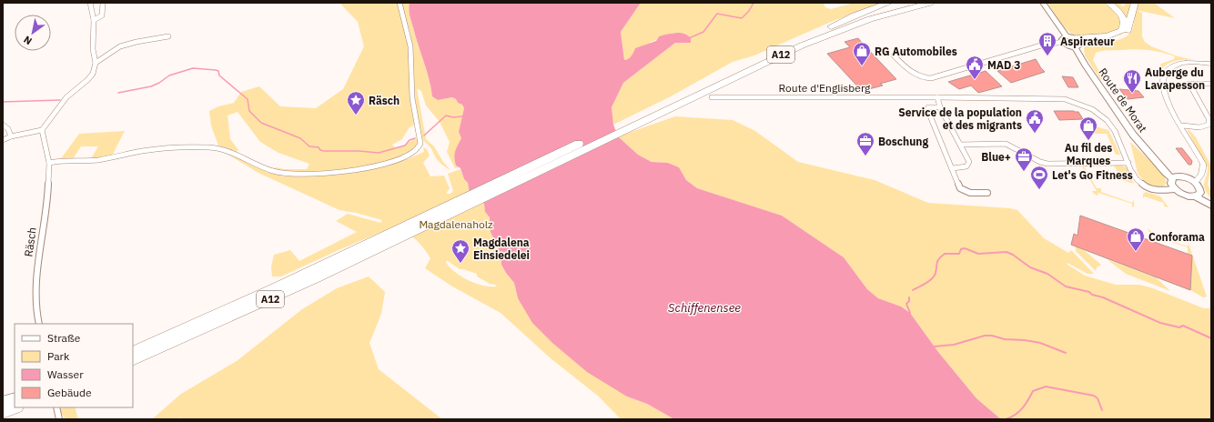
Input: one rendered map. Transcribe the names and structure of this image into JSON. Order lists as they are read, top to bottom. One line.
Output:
{"streets":{"highway":["A12"],"main road":["Route de Morat"],"street":["Route d'Englisberg","Räsch"]},"crossings":[["Route d'Englisberg","Route de Morat"]],"water":["Schiffenensee"],"parks":["Magdalenaholz"],"places":{"building":["Aspirateur"],"shop":["RG Automobiles","Au fil des Marques","Conforama"],"public building":["MAD 3","Service de la population et des migrants"],"restaurant":["Auberge du Lavapesson"],"place":["Räsch","Magdalena Einsiedelei"],"office":["Boschung","Blue+"],"sports":["Let's Go Fitness"]},"legend":["Straße","Park","Wasser","Gebäude"],"north":"bottom left"}
